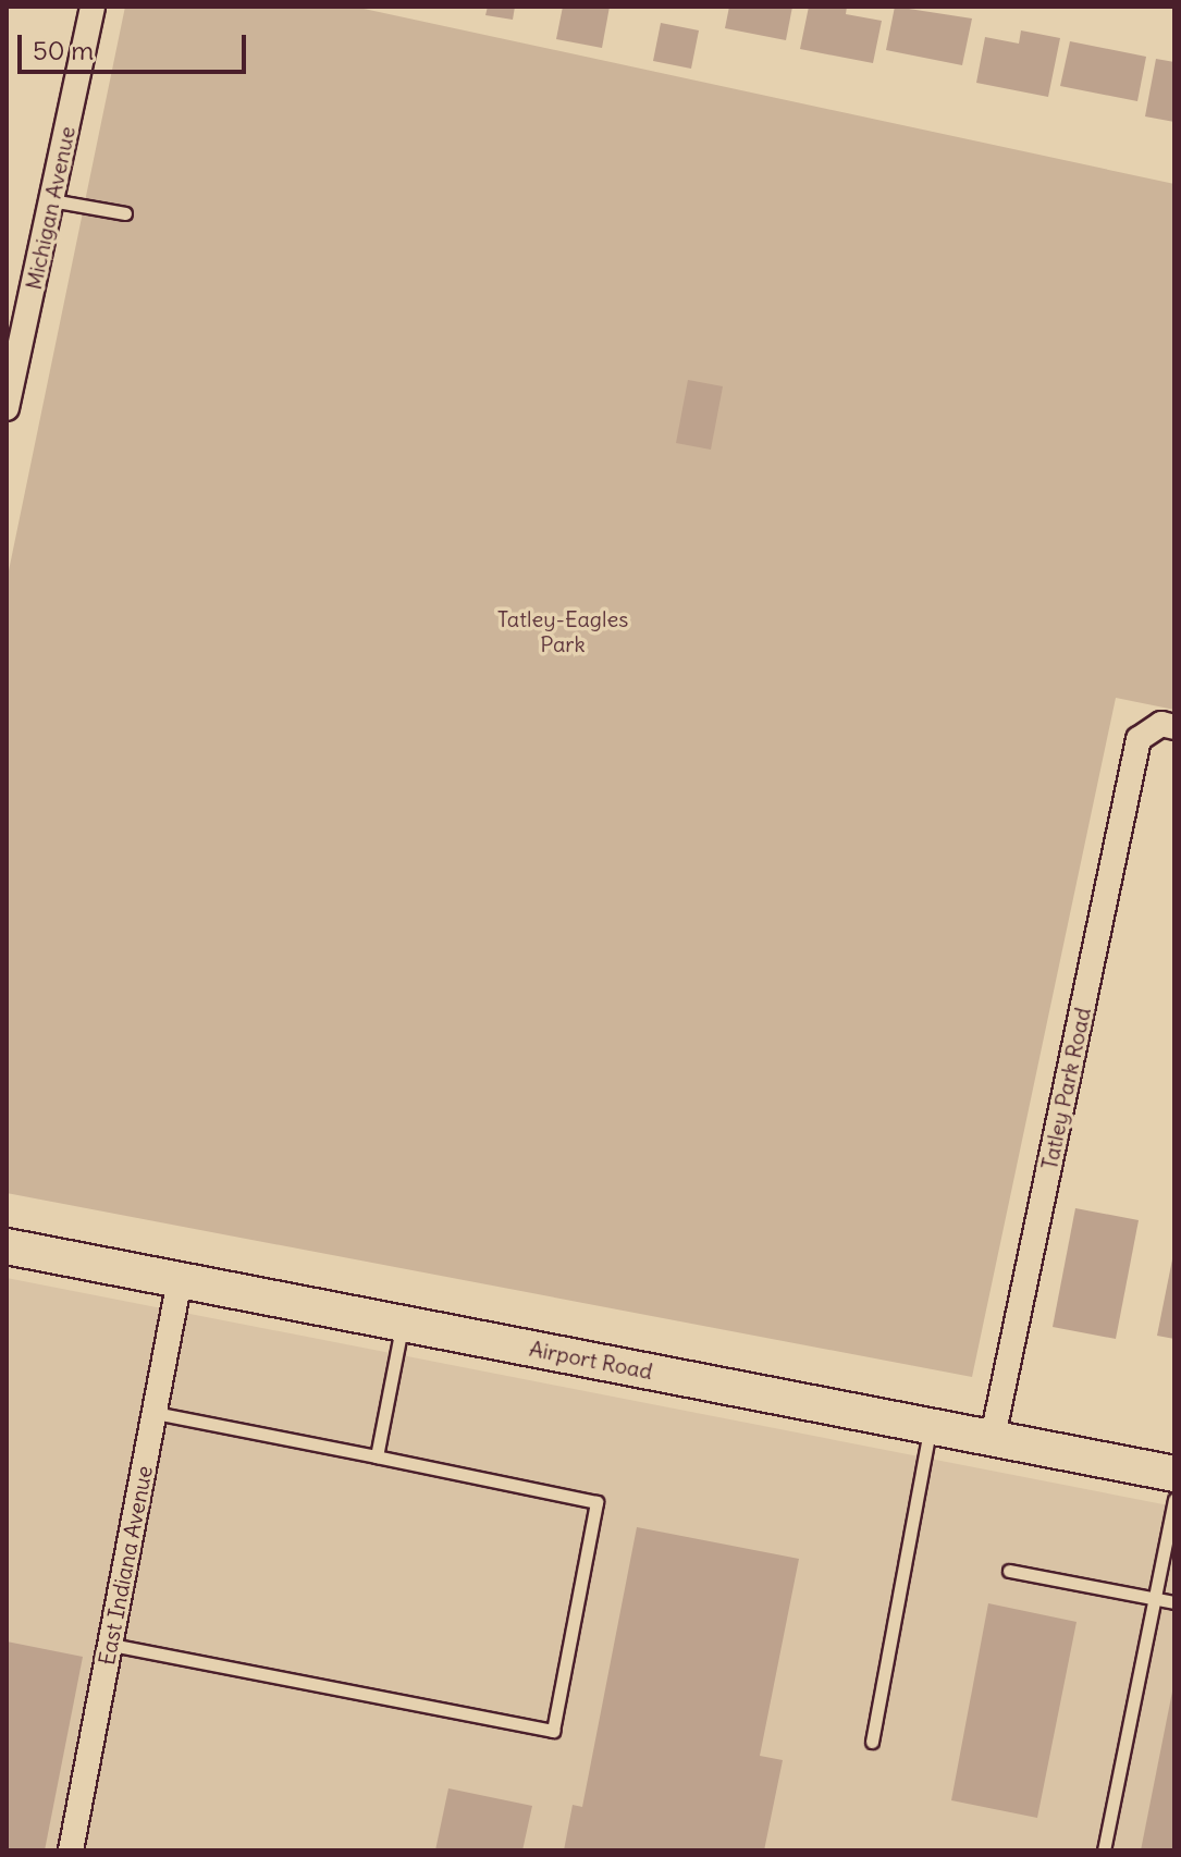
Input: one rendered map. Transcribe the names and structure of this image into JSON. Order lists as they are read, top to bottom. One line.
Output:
{"streets":{"main road":["Airport Road"],"street":["Michigan Avenue","Tatley Park Road","East Indiana Avenue"]},"crossings":[["Tatley Park Road","Airport Road"],["Airport Road","East Indiana Avenue"]],"parks":["Tatley-Eagles Park"],"scale_bar":"50 m"}
